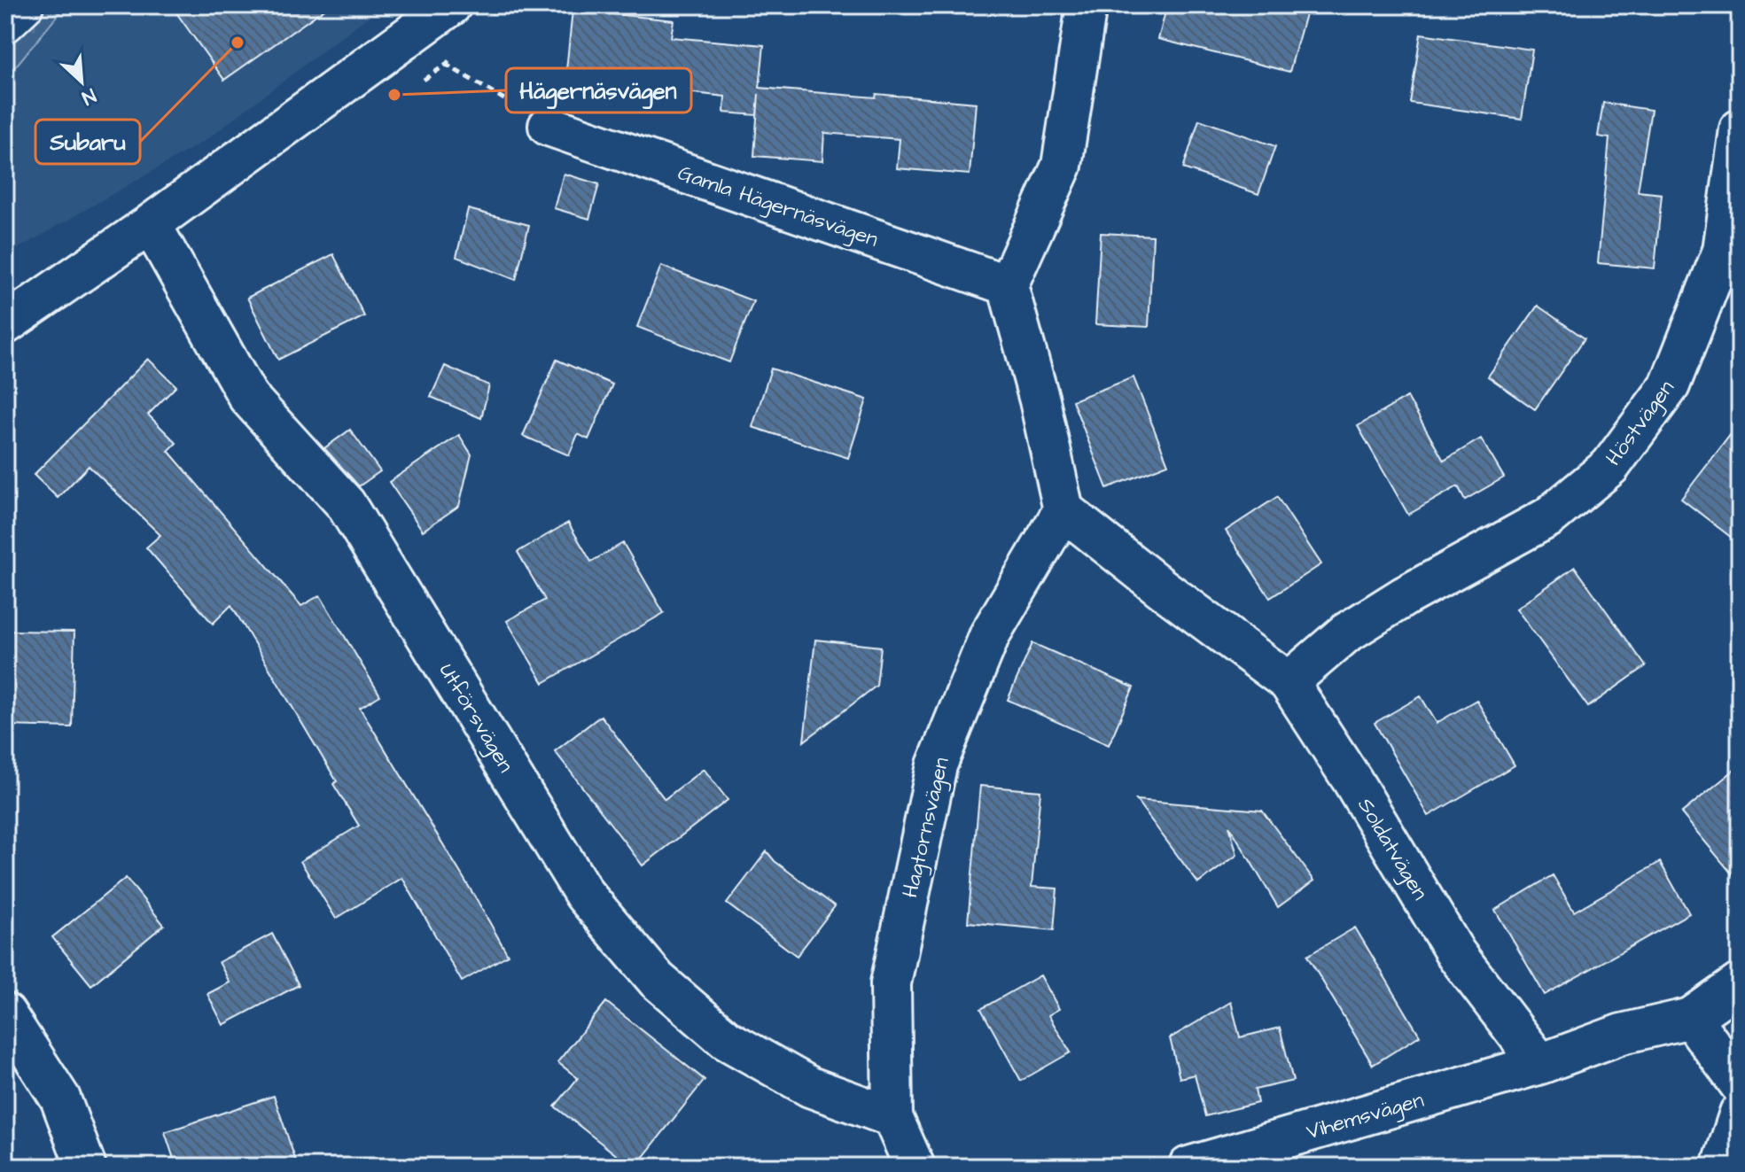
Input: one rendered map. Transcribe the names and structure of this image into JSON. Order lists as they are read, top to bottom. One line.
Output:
{"streets":{"main road":["Gamla Hägernäsvägen","Höstvägen","Utförsvägen","Hagtornsvägen","Soldatvägen","Vihemsvägen"]},"crossings":[["Höstvägen","Soldatvägen"],["Utförsvägen","Hagtornsvägen"],["Hagtornsvägen","Soldatvägen"],["Soldatvägen","Vihemsvägen"]],"places":["Subaru","Hägernäsvägen"],"north":"bottom right"}
